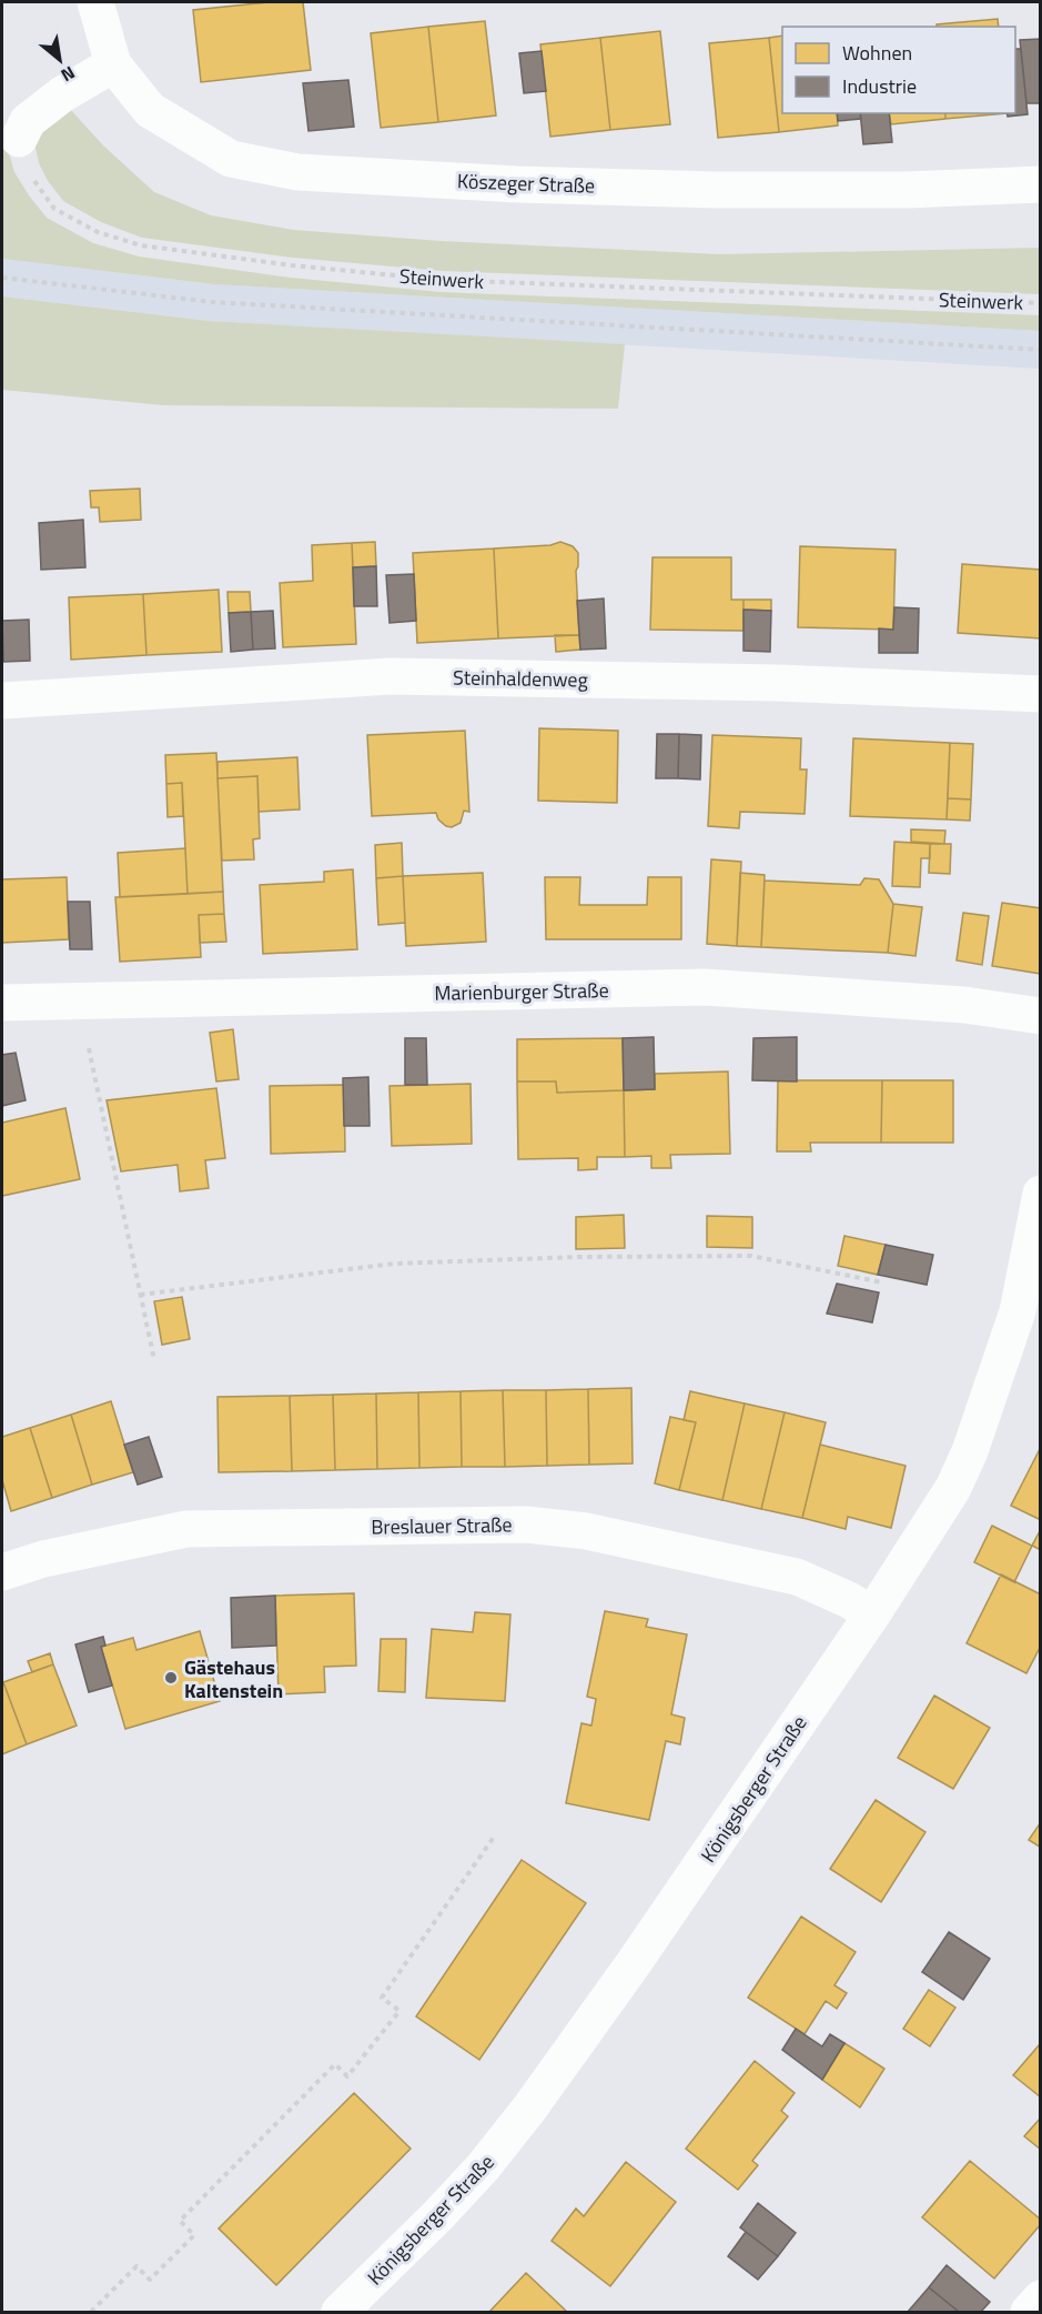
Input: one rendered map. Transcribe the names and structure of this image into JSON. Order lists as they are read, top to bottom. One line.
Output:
{"streets":{"street":["Köszeger Straße","Steinhaldenweg","Marienburger Straße","Breslauer Straße","Königsberger Straße"],"path":["Steinwerk"]},"crossings":[["Breslauer Straße","Königsberger Straße"]],"places":["Gästehaus Kaltenstein"],"legend":["Wohnen","Industrie"],"north":"bottom right"}
